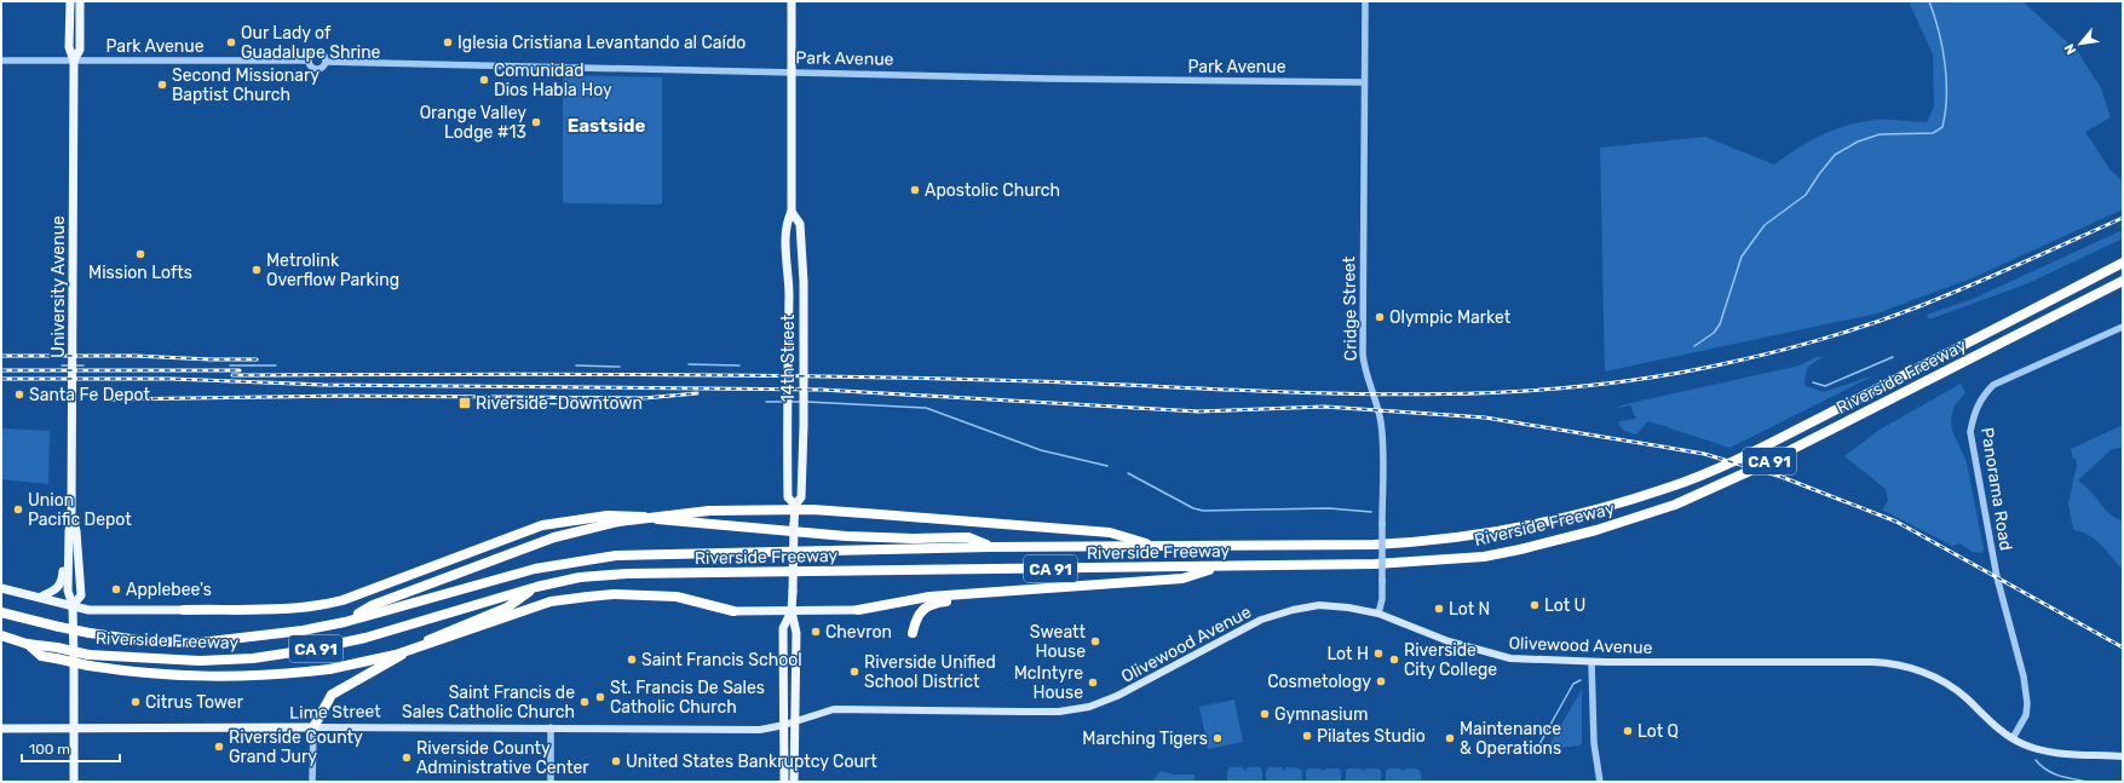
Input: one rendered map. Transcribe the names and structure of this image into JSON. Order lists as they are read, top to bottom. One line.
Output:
{"streets":{"highway":["Riverside Freeway","CA 91"],"main road":["University Avenue","14th Street","Olivewood Avenue","Lime Street"],"street":["Park Avenue","Cridge Street","Panorama Road"]},"crossings":[["Park Avenue","University Avenue"],["Park Avenue","Cridge Street"],["Park Avenue","14th Street"],["University Avenue","Lime Street"],["Cridge Street","Olivewood Avenue"],["14th Street","Olivewood Avenue"],["14th Street","Lime Street"],["Panorama Road","Olivewood Avenue"],["Olivewood Avenue","Lime Street"]],"districts":["Eastside"],"places":{"other":["Our Lady of Guadalupe Shrine","Iglesia Cristiana Levantando al Caído","Comunidad Dios Habla Hoy","Second Missionary Baptist Church","Orange Valley Lodge #13","Apostolic Church","Mission Lofts","Metrolink Overflow Parking","Olympic Market","Santa Fe Depot","Union Pacific Depot","Applebee's","Lot U","Lot N","Chevron","Sweatt House","Lot H","Saint Francis School","Riverside City College","Riverside Unified School District","Cosmetology","McIntyre House","St. Francis De Sales Catholic Church","Citrus Tower","Saint Francis de Sales Catholic Church","Gymnasium","Lot Q","Pilates Studio","Marching Tigers","Maintenance & Operations","Riverside County Grand Jury","Riverside County Administrative Center","United States Bankruptcy Court"],"transit":["Riverside–Downtown"]},"scale_bar":"100 m","north":"bottom left"}
